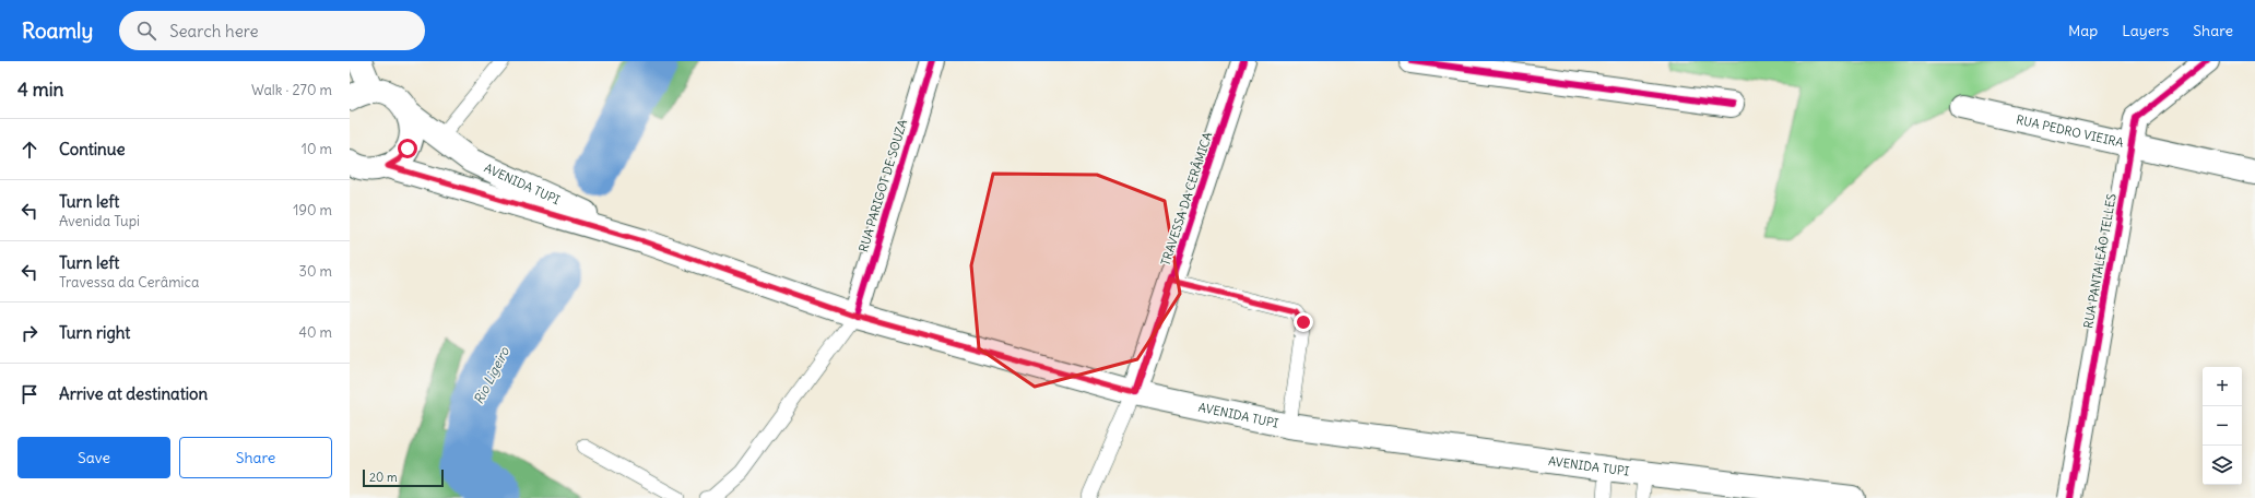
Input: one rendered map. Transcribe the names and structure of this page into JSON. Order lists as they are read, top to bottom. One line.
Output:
{"streets":{"main road":["RUA PEDRO VIEIRA","AVENIDA TUPI","RUA PARIGOT DE SOUZA","TRAVESSA DA CERÂMICA","RUA PANTALEÃO TELLES"]},"crossings":[["RUA PEDRO VIEIRA","RUA PANTALEÃO TELLES"],["AVENIDA TUPI","RUA PARIGOT DE SOUZA"],["AVENIDA TUPI","TRAVESSA DA CERÂMICA"]],"water":["Rio Ligeiro"],"scale_bar":"20 m","page":{"header":"Roamly","search":"Search here","nav":["Map","Layers","Share"],"heading":["4 min","Walk · 270 m"],"list":[["Continue","10 m"],["Turn left","Avenida Tupi","190 m"],["Turn left","Travessa da Cerâmica","30 m"],["Turn right","40 m"],"Arrive at destination"],"map_buttons":["+","−"],"buttons":["Save","Share"],"scale":"20 m"}}
